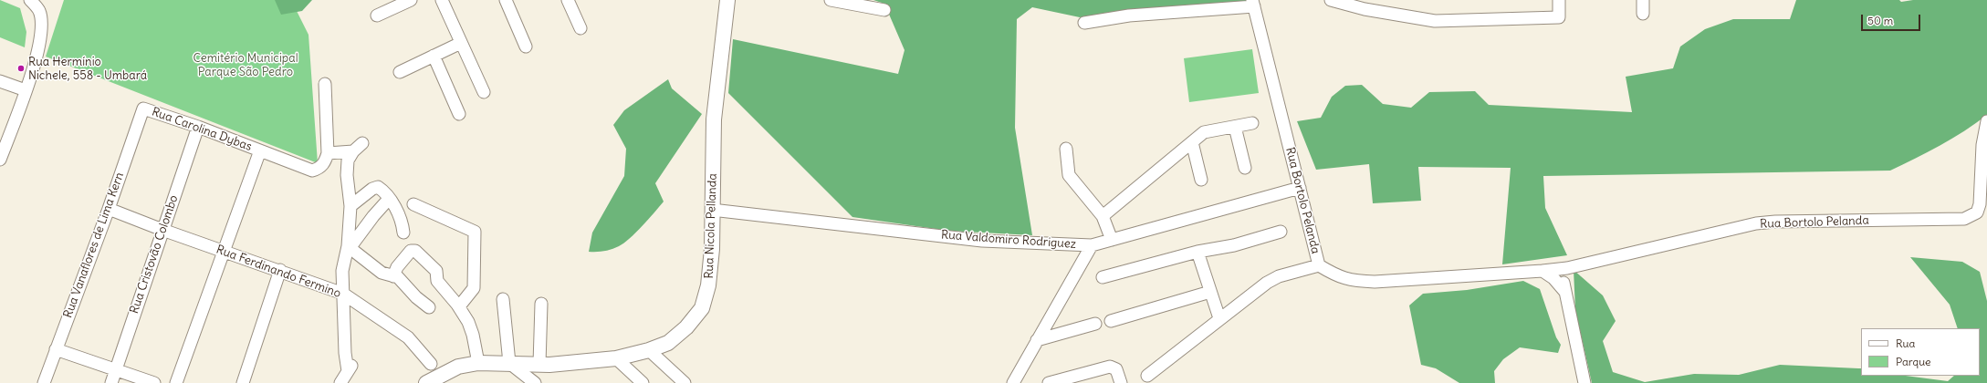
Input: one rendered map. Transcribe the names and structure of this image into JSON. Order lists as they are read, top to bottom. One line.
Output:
{"streets":{"main road":["Rua Nicola Pellanda"],"street":["Rua Carolina Dybas","Rua Bortolo Pelanda","Rua Valdomiro Rodriguez","Rua Vanaflores de Lima Kern","Rua Cristovão Colombo","Rua Ferdinando Fermino"]},"crossings":[["Rua Carolina Dybas","Rua Vanaflores de Lima Kern"],["Rua Carolina Dybas","Rua Cristovão Colombo"],["Rua Bortolo Pelanda","Rua Valdomiro Rodriguez"],["Rua Nicola Pellanda","Rua Valdomiro Rodriguez"],["Rua Vanaflores de Lima Kern","Rua Ferdinando Fermino"],["Rua Cristovão Colombo","Rua Ferdinando Fermino"]],"parks":["Cemitério Municipal Parque São Pedro"],"places":["Rua Hermínio Nichele, 558 - Umbará"],"legend":["Rua","Parque"],"scale_bar":"50 m"}
